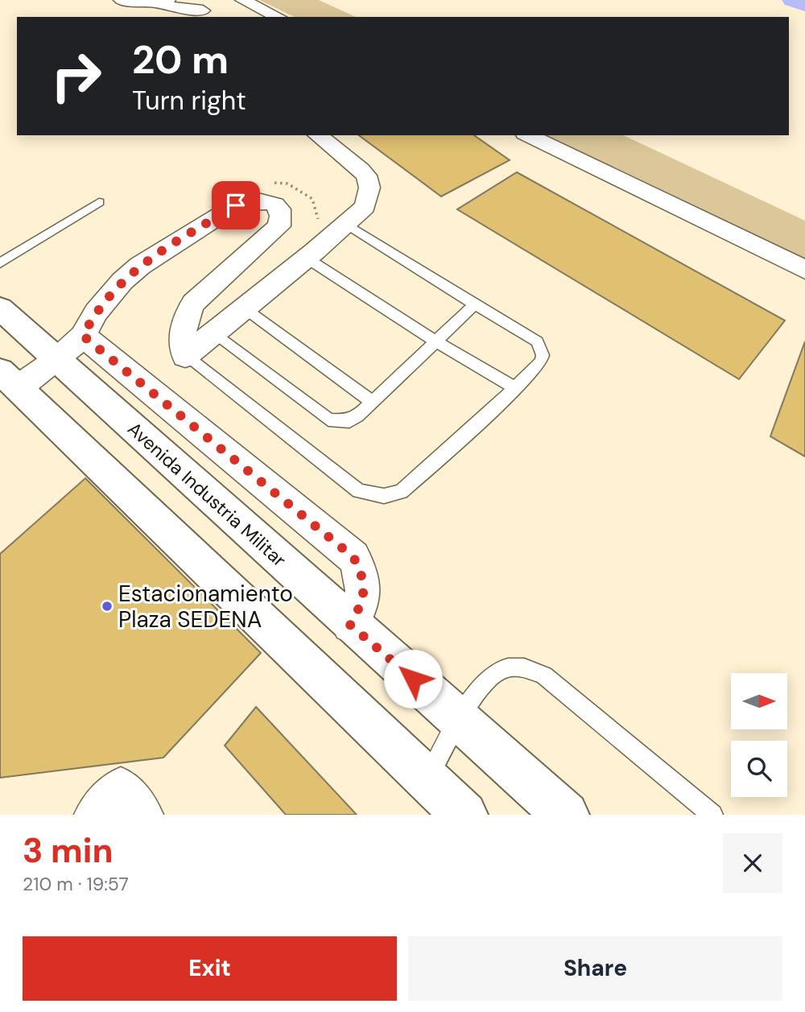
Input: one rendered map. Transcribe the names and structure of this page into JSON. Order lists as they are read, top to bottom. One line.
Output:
{"streets":{"main road":["Avenida Industria Militar"]},"places":["Estacionamiento Plaza SEDENA"],"north":"right","page":{"turn":["20 m","Turn right"],"heading":["3 min","210 m · 19:57"],"buttons":["Exit","Share"]}}
